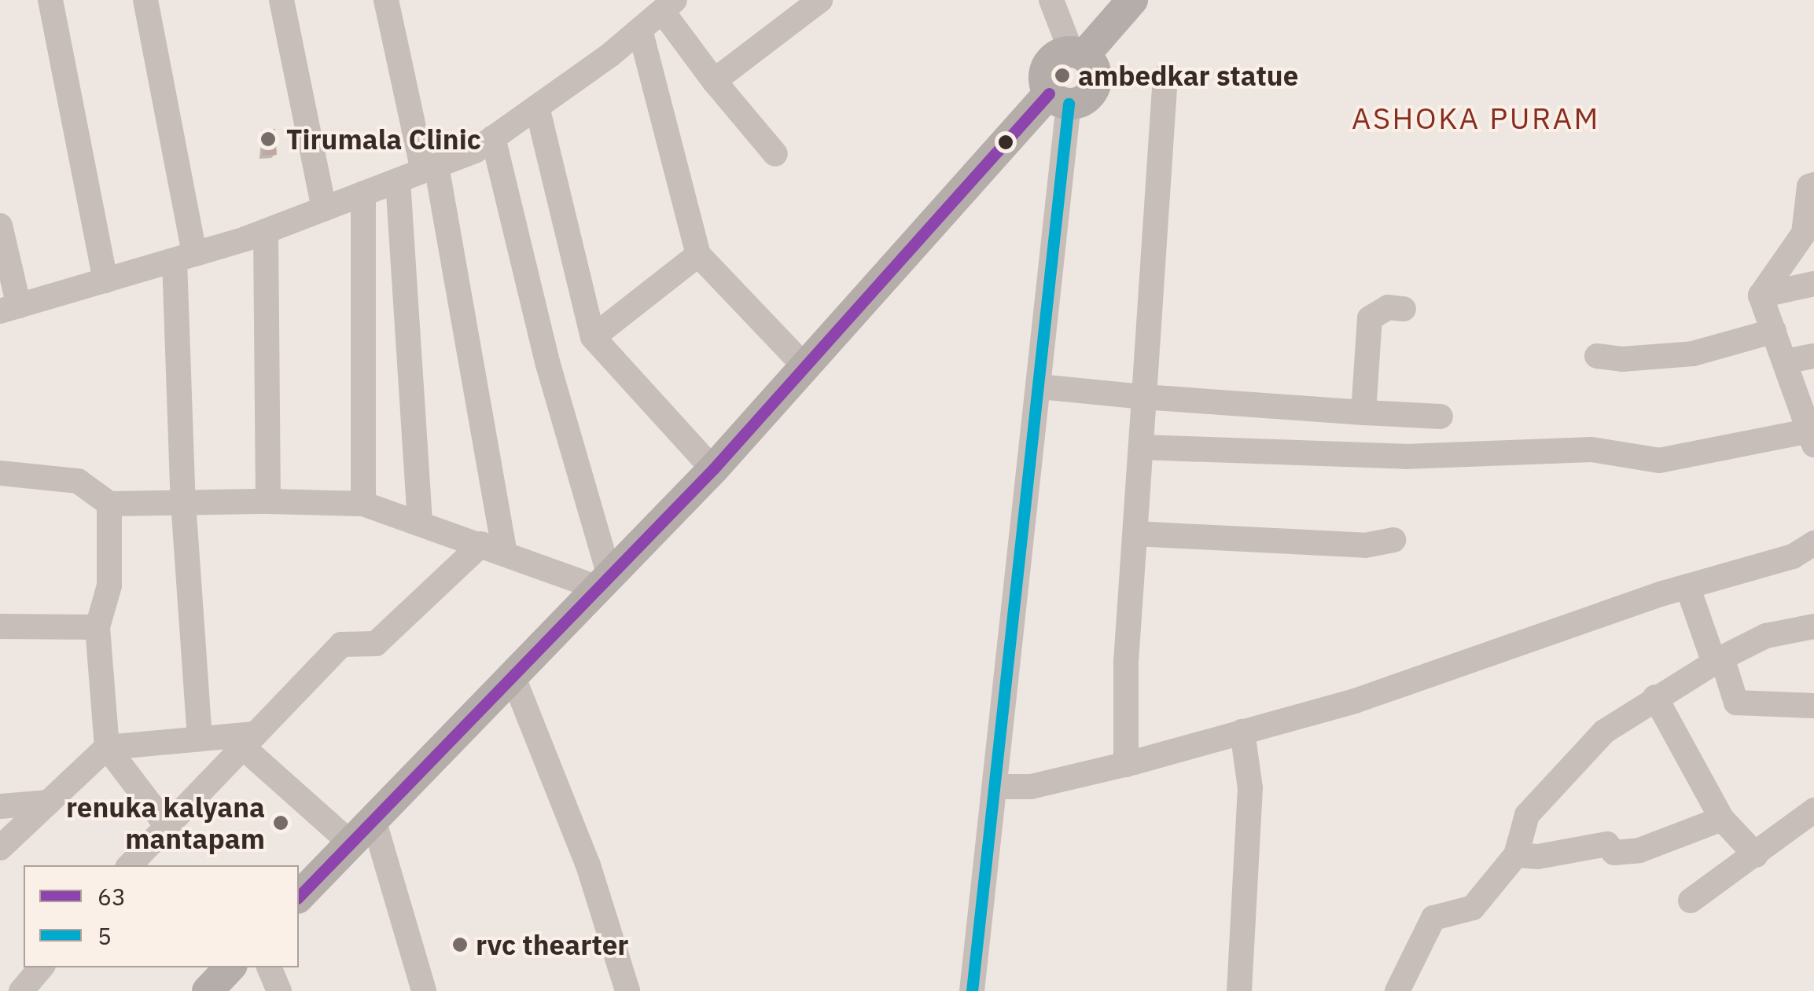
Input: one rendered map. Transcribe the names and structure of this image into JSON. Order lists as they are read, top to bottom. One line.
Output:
{"districts":["ASHOKA PURAM"],"places":["ambedkar statue","Tirumala Clinic","renuka kalyana mantapam","rvc thearter"],"lines":["transit line 63","transit line 5"],"legend":["63","5"]}
